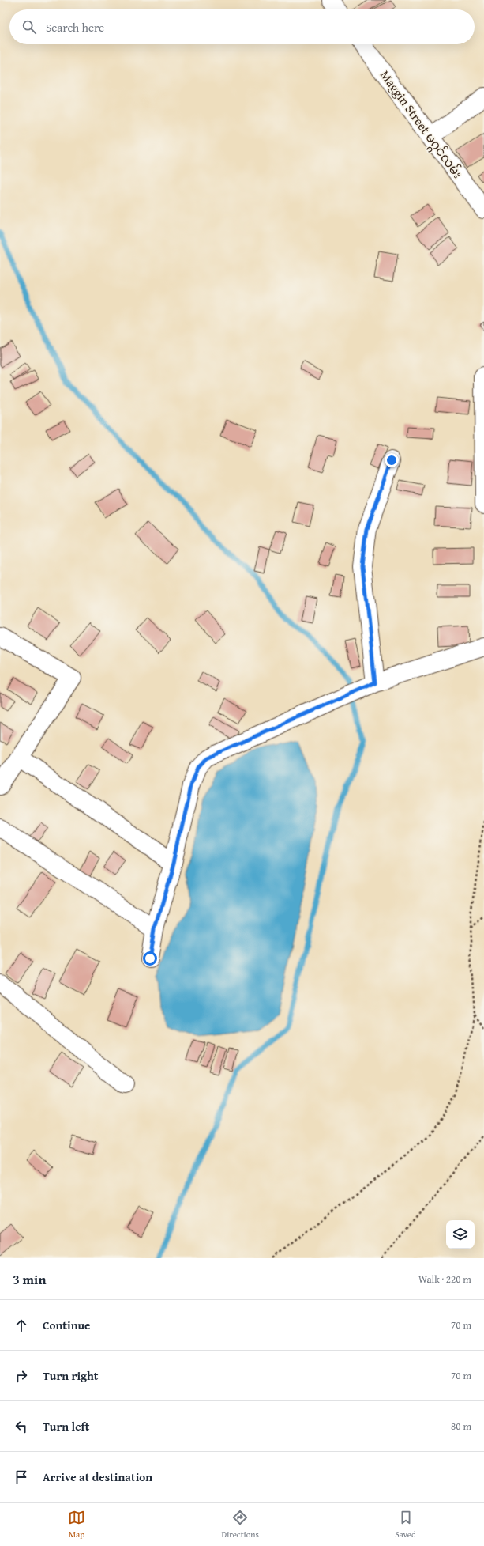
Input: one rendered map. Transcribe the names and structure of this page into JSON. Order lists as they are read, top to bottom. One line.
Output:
{"streets":{"street":["Maggin Street မဂ္ဂင်လမ်း"]},"page":{"search":"Search here","heading":["3 min","Walk · 220 m"],"list":[["Continue","70 m"],["Turn right","70 m"],["Turn left","80 m"],"Arrive at destination"],"nav":["Map","Directions","Saved"]}}
